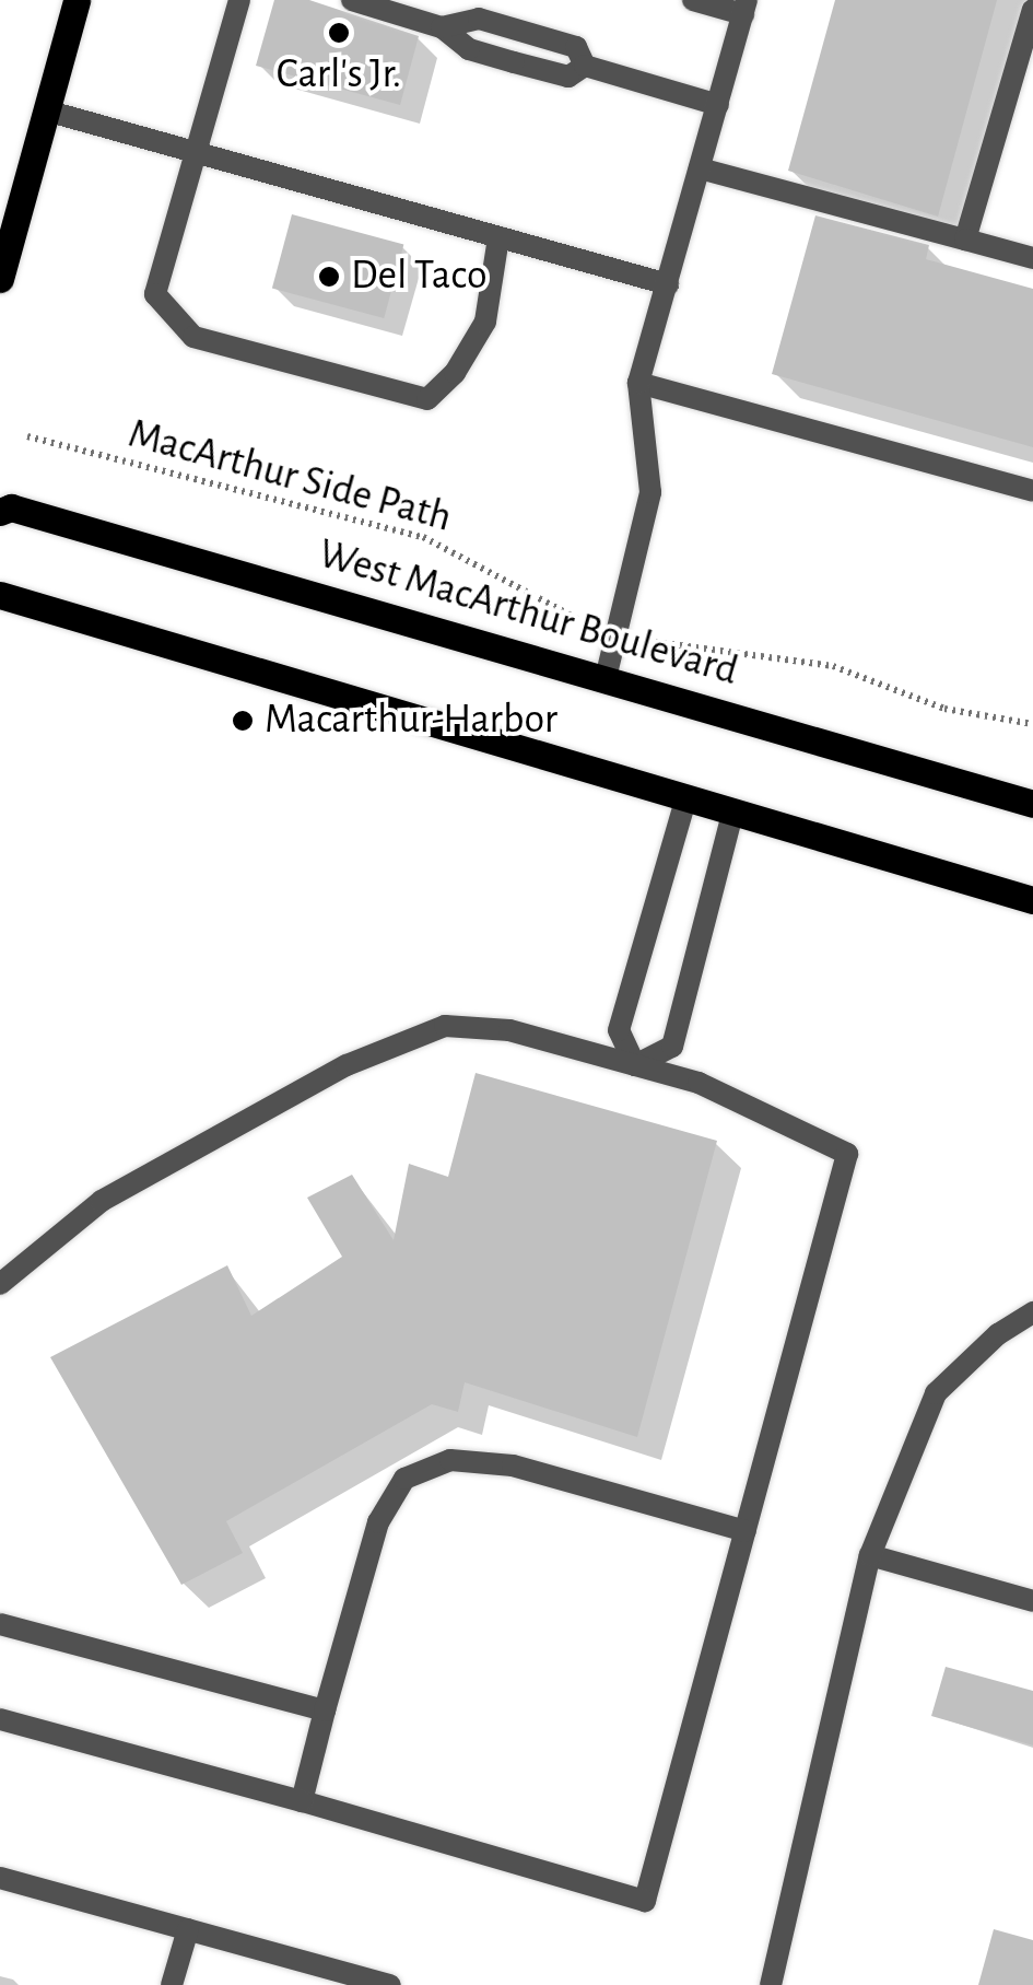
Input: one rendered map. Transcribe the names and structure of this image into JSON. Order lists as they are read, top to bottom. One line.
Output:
{"streets":{"main road":["West MacArthur Boulevard"],"path":["MacArthur Side Path"]},"places":["Carl's Jr.","Del Taco","Macarthur-Harbor"]}
